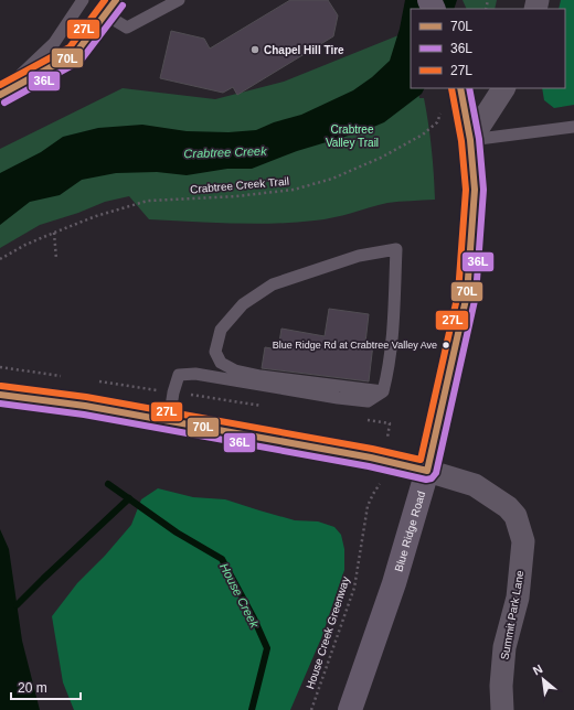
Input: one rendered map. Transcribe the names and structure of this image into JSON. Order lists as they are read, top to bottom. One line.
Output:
{"streets":{"main road":["Blue Ridge Road"],"street":["Summit Park Lane"],"path":["Crabtree Creek Trail","House Creek Greenway"]},"crossings":[["Crabtree Creek Trail","Blue Ridge Road"],["Blue Ridge Road","Summit Park Lane"]],"water":["Crabtree Creek","House Creek"],"parks":["Crabtree Valley Trail"],"places":["Chapel Hill Tire","Blue Ridge Rd at Crabtree Valley Ave"],"lines":["transit line 70L","transit line 27L","transit line 36L"],"legend":["70L","36L","27L"],"scale_bar":"20 m","north":"top left"}
